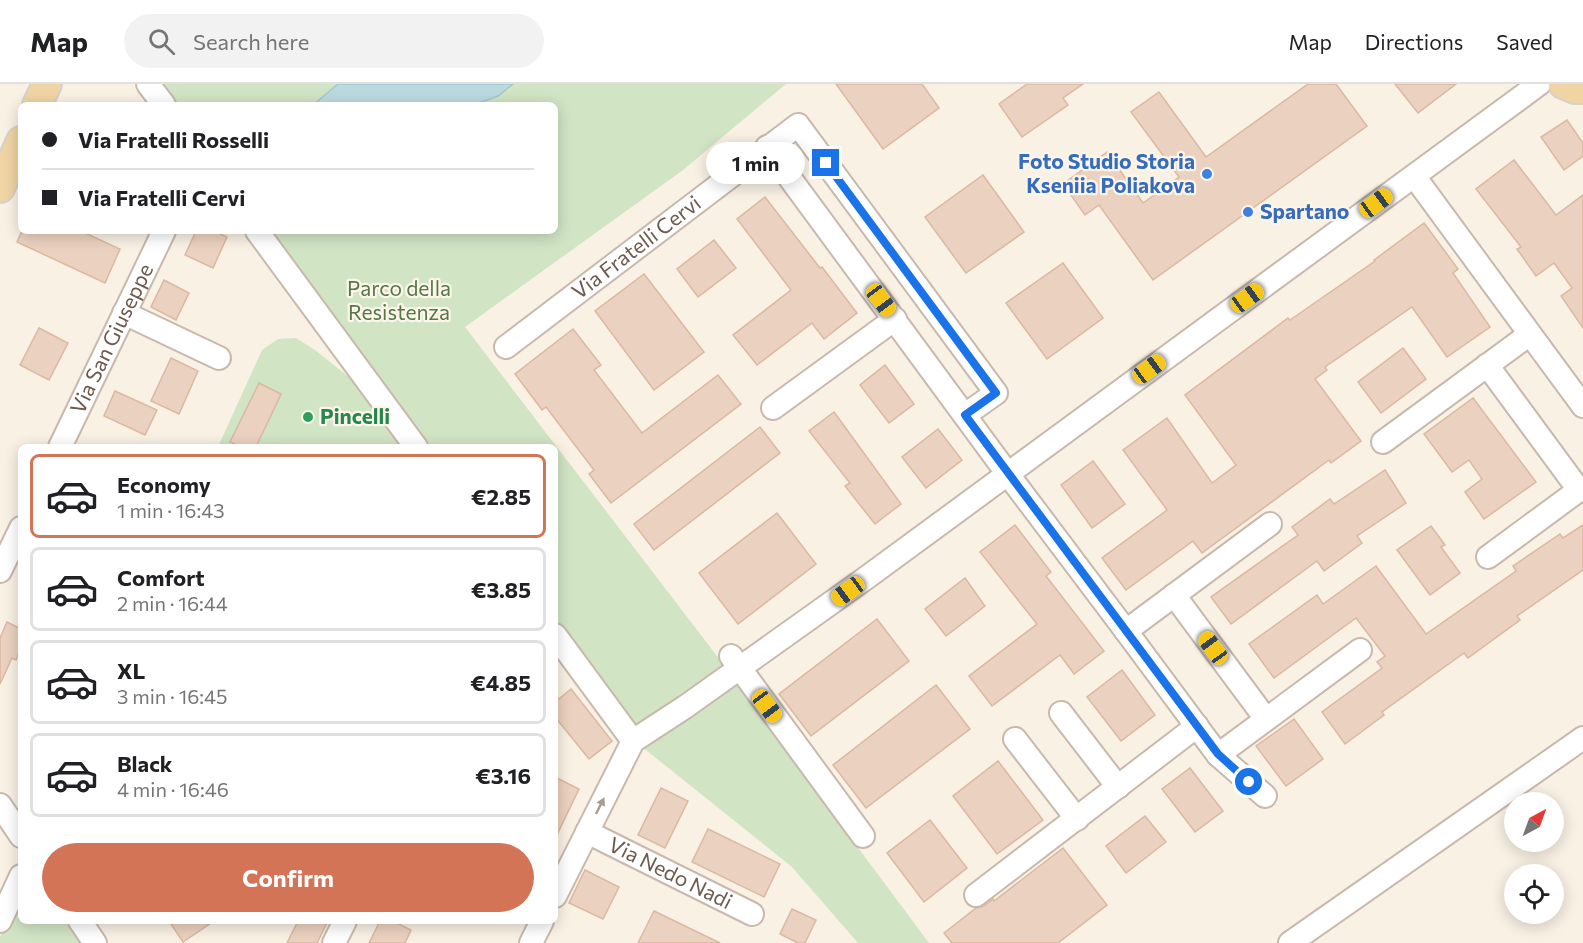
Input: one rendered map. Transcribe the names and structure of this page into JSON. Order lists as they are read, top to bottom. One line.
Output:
{"streets":{"street":["Via Fratelli Cervi","Via San Giuseppe","Via Nedo Nadi"]},"parks":["Parco della Resistenza"],"places":["Foto Studio Storia Kseniia Poliakova","Spartano","Pincelli"],"north":"top right","page":{"header":"Map","search":"Search here","nav":["Map","Directions","Saved"],"banner":["Via Fratelli Rosselli","Via Fratelli Cervi"],"bubble":"1 min","list":[{"name":"Economy","note":"1 min · 16:43","value":"€2.85"},{"name":"Comfort","note":"2 min · 16:44","value":"€3.85"},{"name":"XL","note":"3 min · 16:45","value":"€4.85"},{"name":"Black","note":"4 min · 16:46","value":"€3.16"}],"buttons":"Confirm"}}
